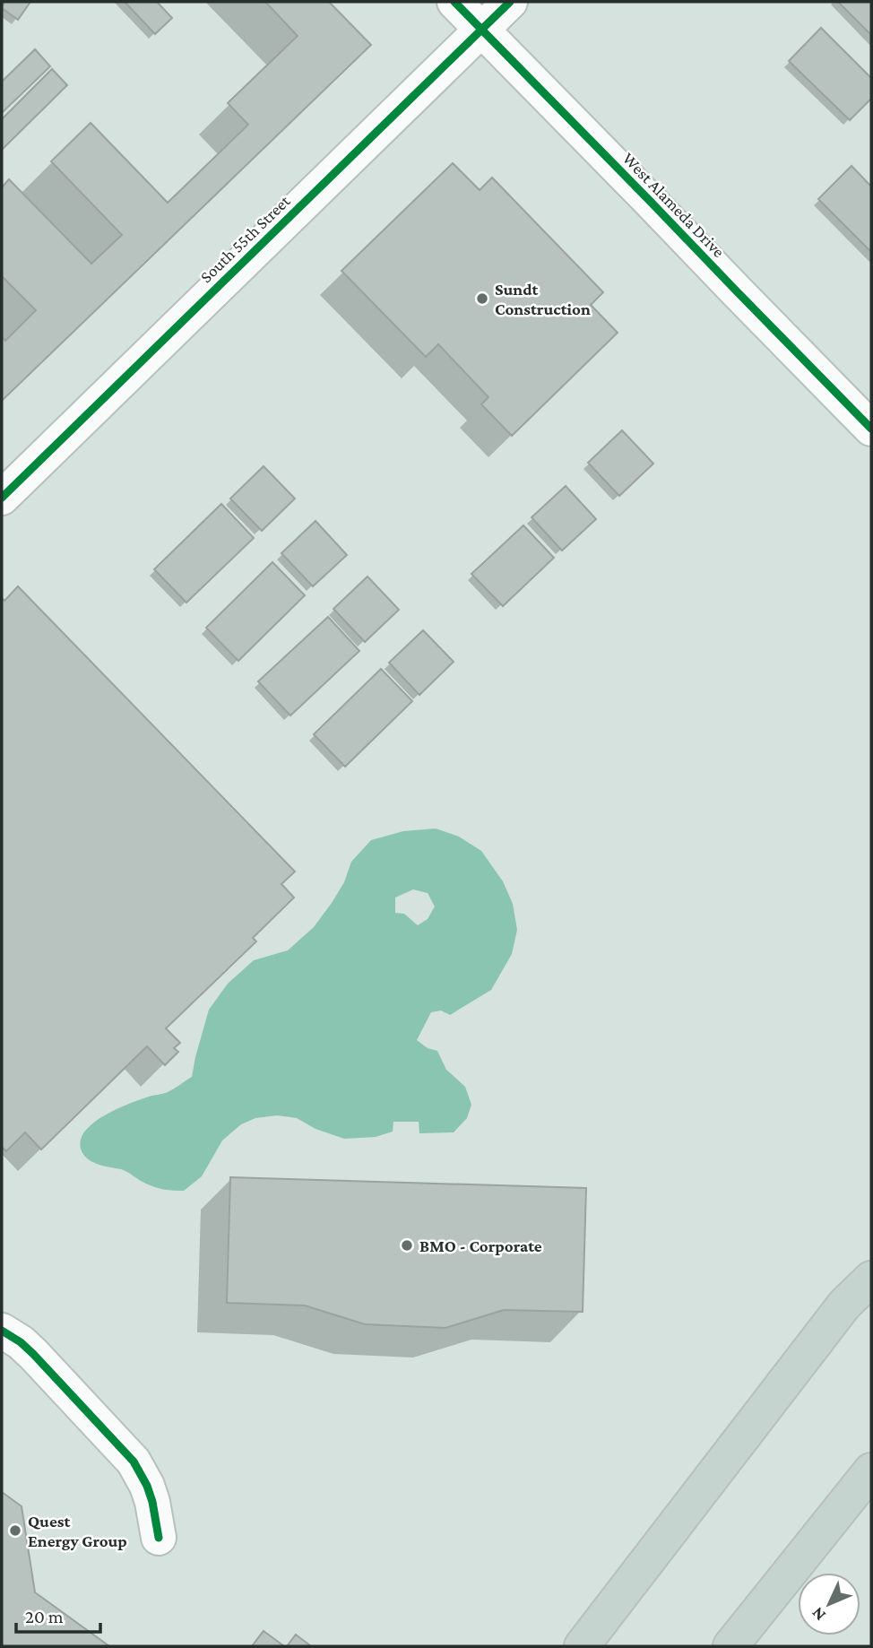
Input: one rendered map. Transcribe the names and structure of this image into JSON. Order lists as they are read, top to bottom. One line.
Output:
{"streets":{"street":["West Alameda Drive","South 55th Street"]},"crossings":[["West Alameda Drive","South 55th Street"]],"places":["Sundt Construction","BMO - Corporate","Quest Energy Group"],"scale_bar":"20 m","north":"bottom left"}
